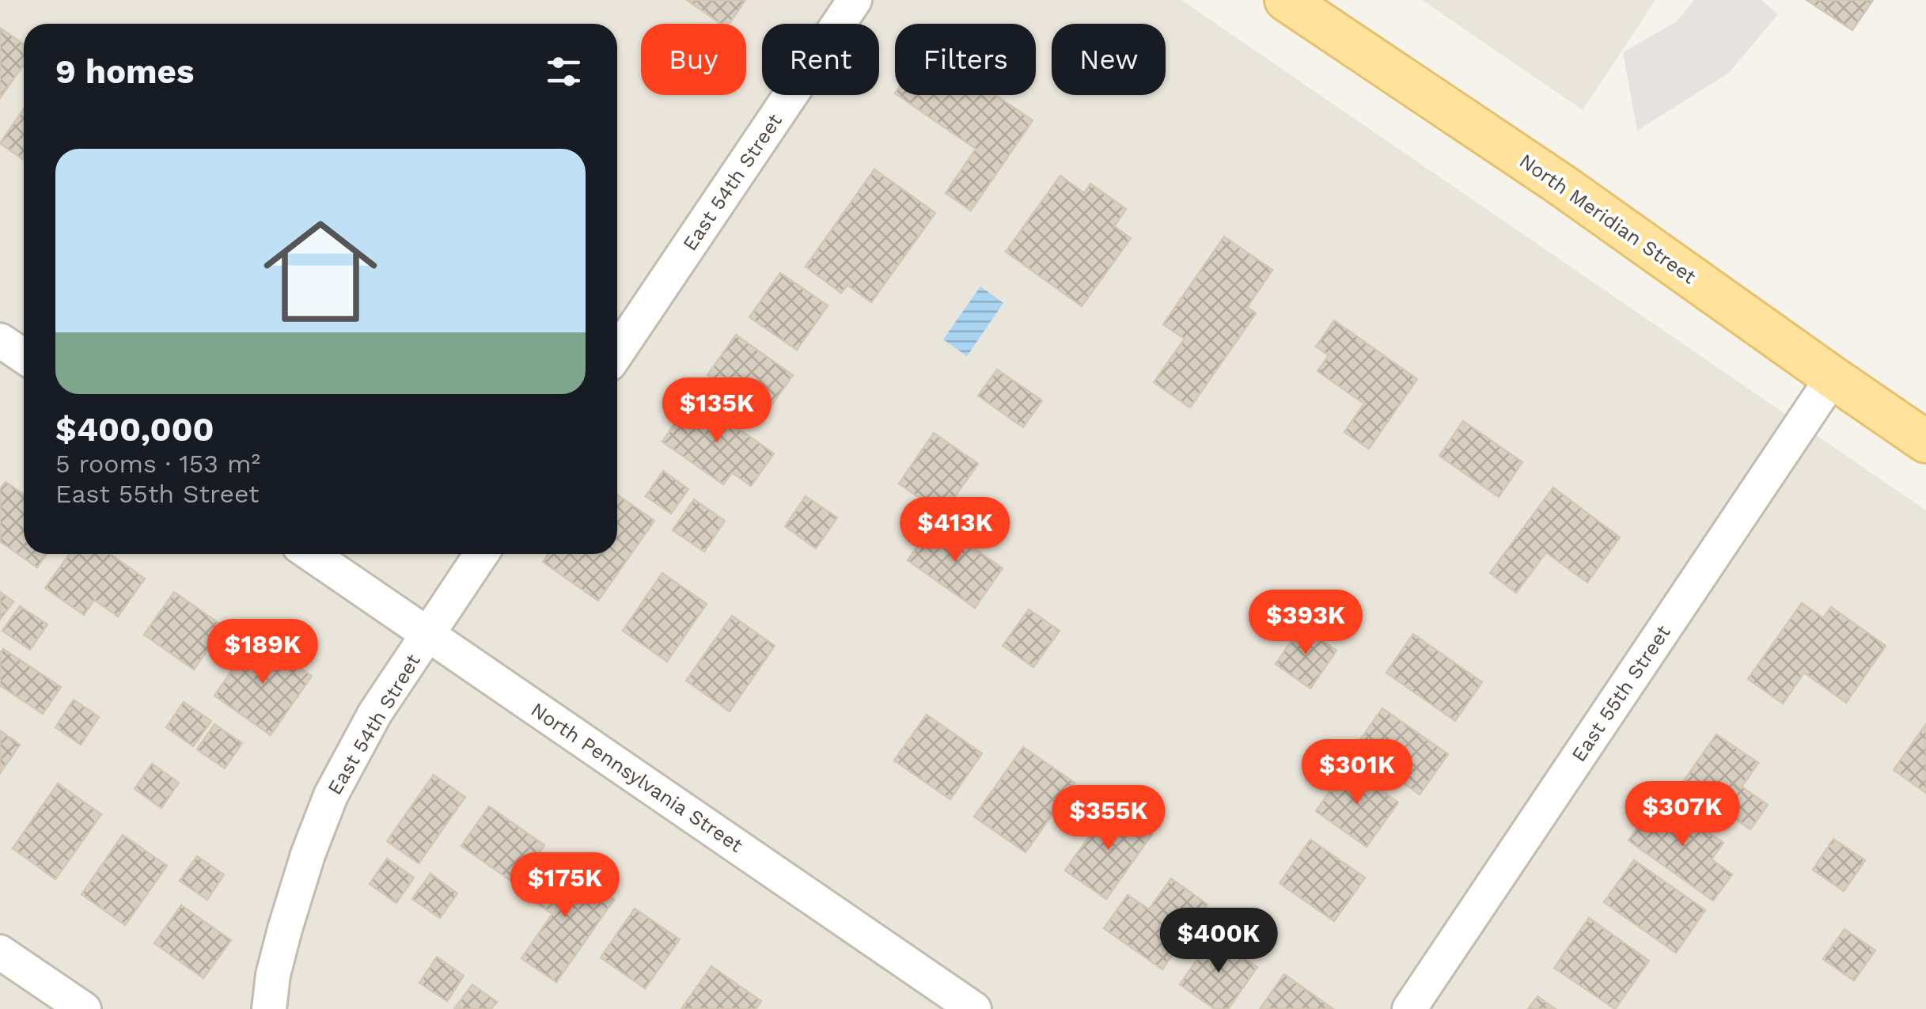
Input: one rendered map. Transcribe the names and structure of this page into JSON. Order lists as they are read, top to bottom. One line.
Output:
{"streets":{"main road":["North Meridian Street"],"street":["East 54th Street","East 55th Street","North Pennsylvania Street"]},"crossings":[["East 54th Street","North Pennsylvania Street"],["North Meridian Street","East 55th Street"]],"page":{"chip":["Buy","Rent","Filters","New"],"heading":"9 homes","list":[{"name":"$400,000","note":"5 rooms · 153 m² · East 55th Street"}],"price":["$135K","$413K","$393K","$189K","$301K","$307K","$355K","$175K","$400K"]}}
